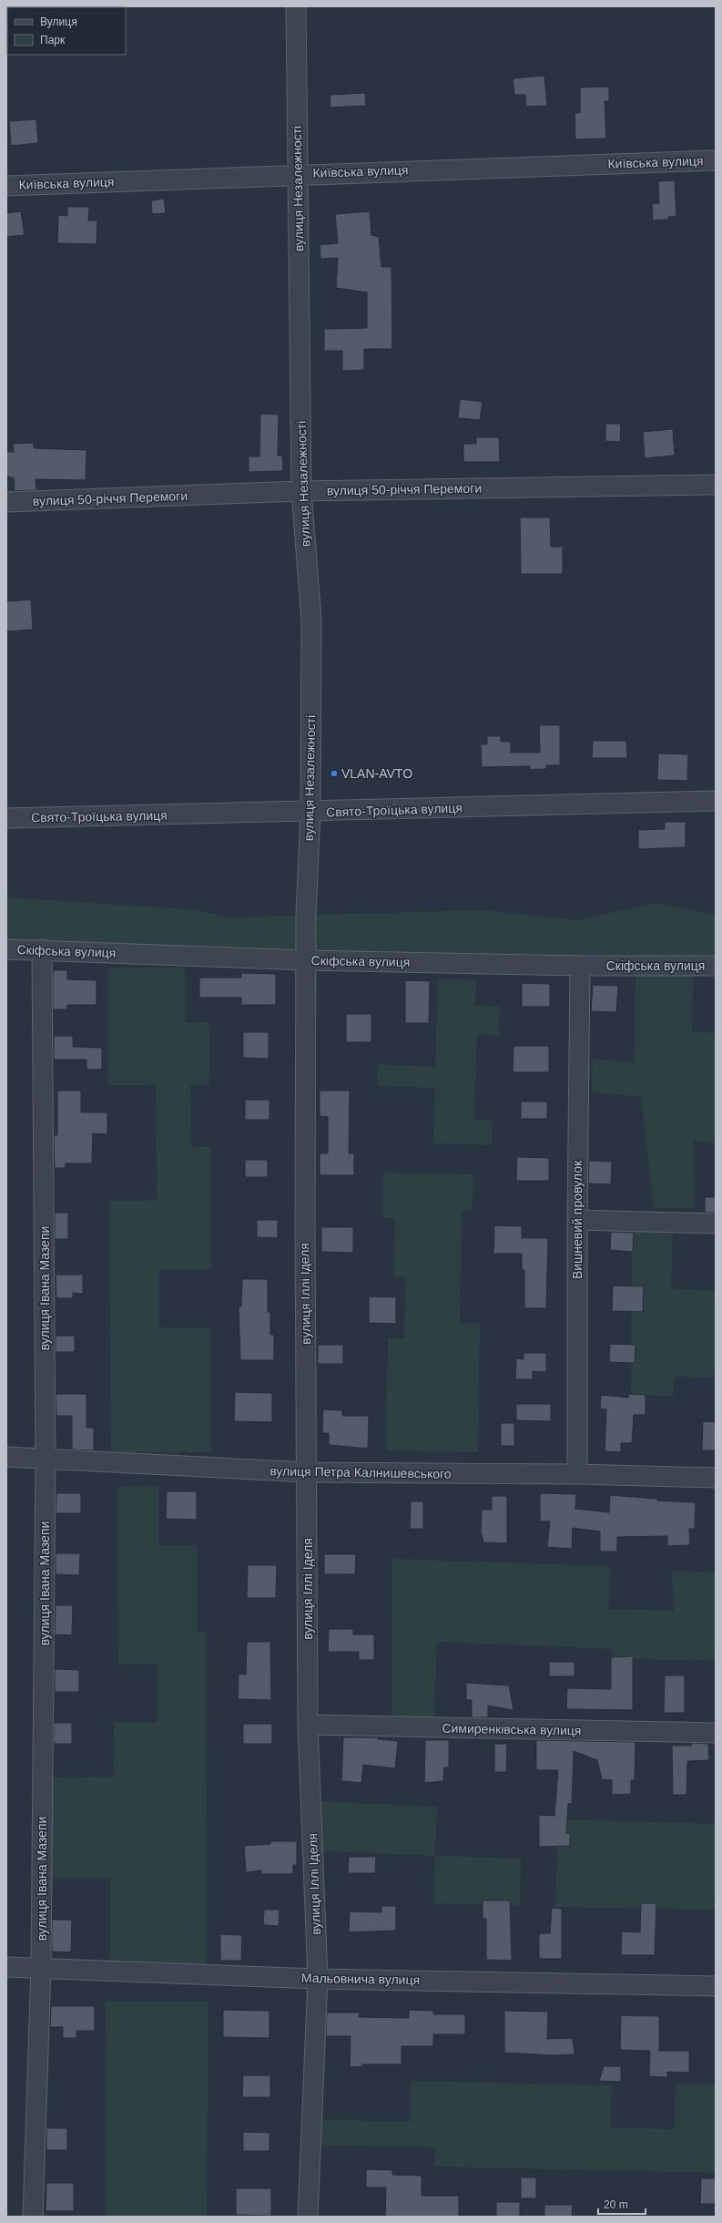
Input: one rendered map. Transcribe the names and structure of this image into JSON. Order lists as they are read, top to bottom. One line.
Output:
{"streets":{"street":["Київська вулиця","вулиця Незалежності","вулиця 50-річчя Перемоги","Свято-Троїцька вулиця","Скіфська вулиця","Вишневий провулок","вулиця Івана Мазепи","вулиця Іллі Іделя","вулиця Петра Калнишевського","Симиренківська вулиця","Мальовнича вулиця"]},"crossings":[["Київська вулиця","вулиця Незалежності"],["вулиця Незалежності","вулиця 50-річчя Перемоги"],["вулиця Незалежності","Свято-Троїцька вулиця"],["вулиця Незалежності","Скіфська вулиця"],["вулиця Незалежності","вулиця Іллі Іделя"],["Скіфська вулиця","Вишневий провулок"],["Скіфська вулиця","вулиця Івана Мазепи"],["Скіфська вулиця","вулиця Іллі Іделя"],["Вишневий провулок","вулиця Петра Калнишевського"],["вулиця Івана Мазепи","вулиця Петра Калнишевського"],["вулиця Івана Мазепи","Мальовнича вулиця"],["вулиця Іллі Іделя","вулиця Петра Калнишевського"],["вулиця Іллі Іделя","Симиренківська вулиця"],["вулиця Іллі Іделя","Мальовнича вулиця"]],"places":["VLAN-AVTO"],"legend":["Вулиця","Парк"],"scale_bar":"20 m"}
